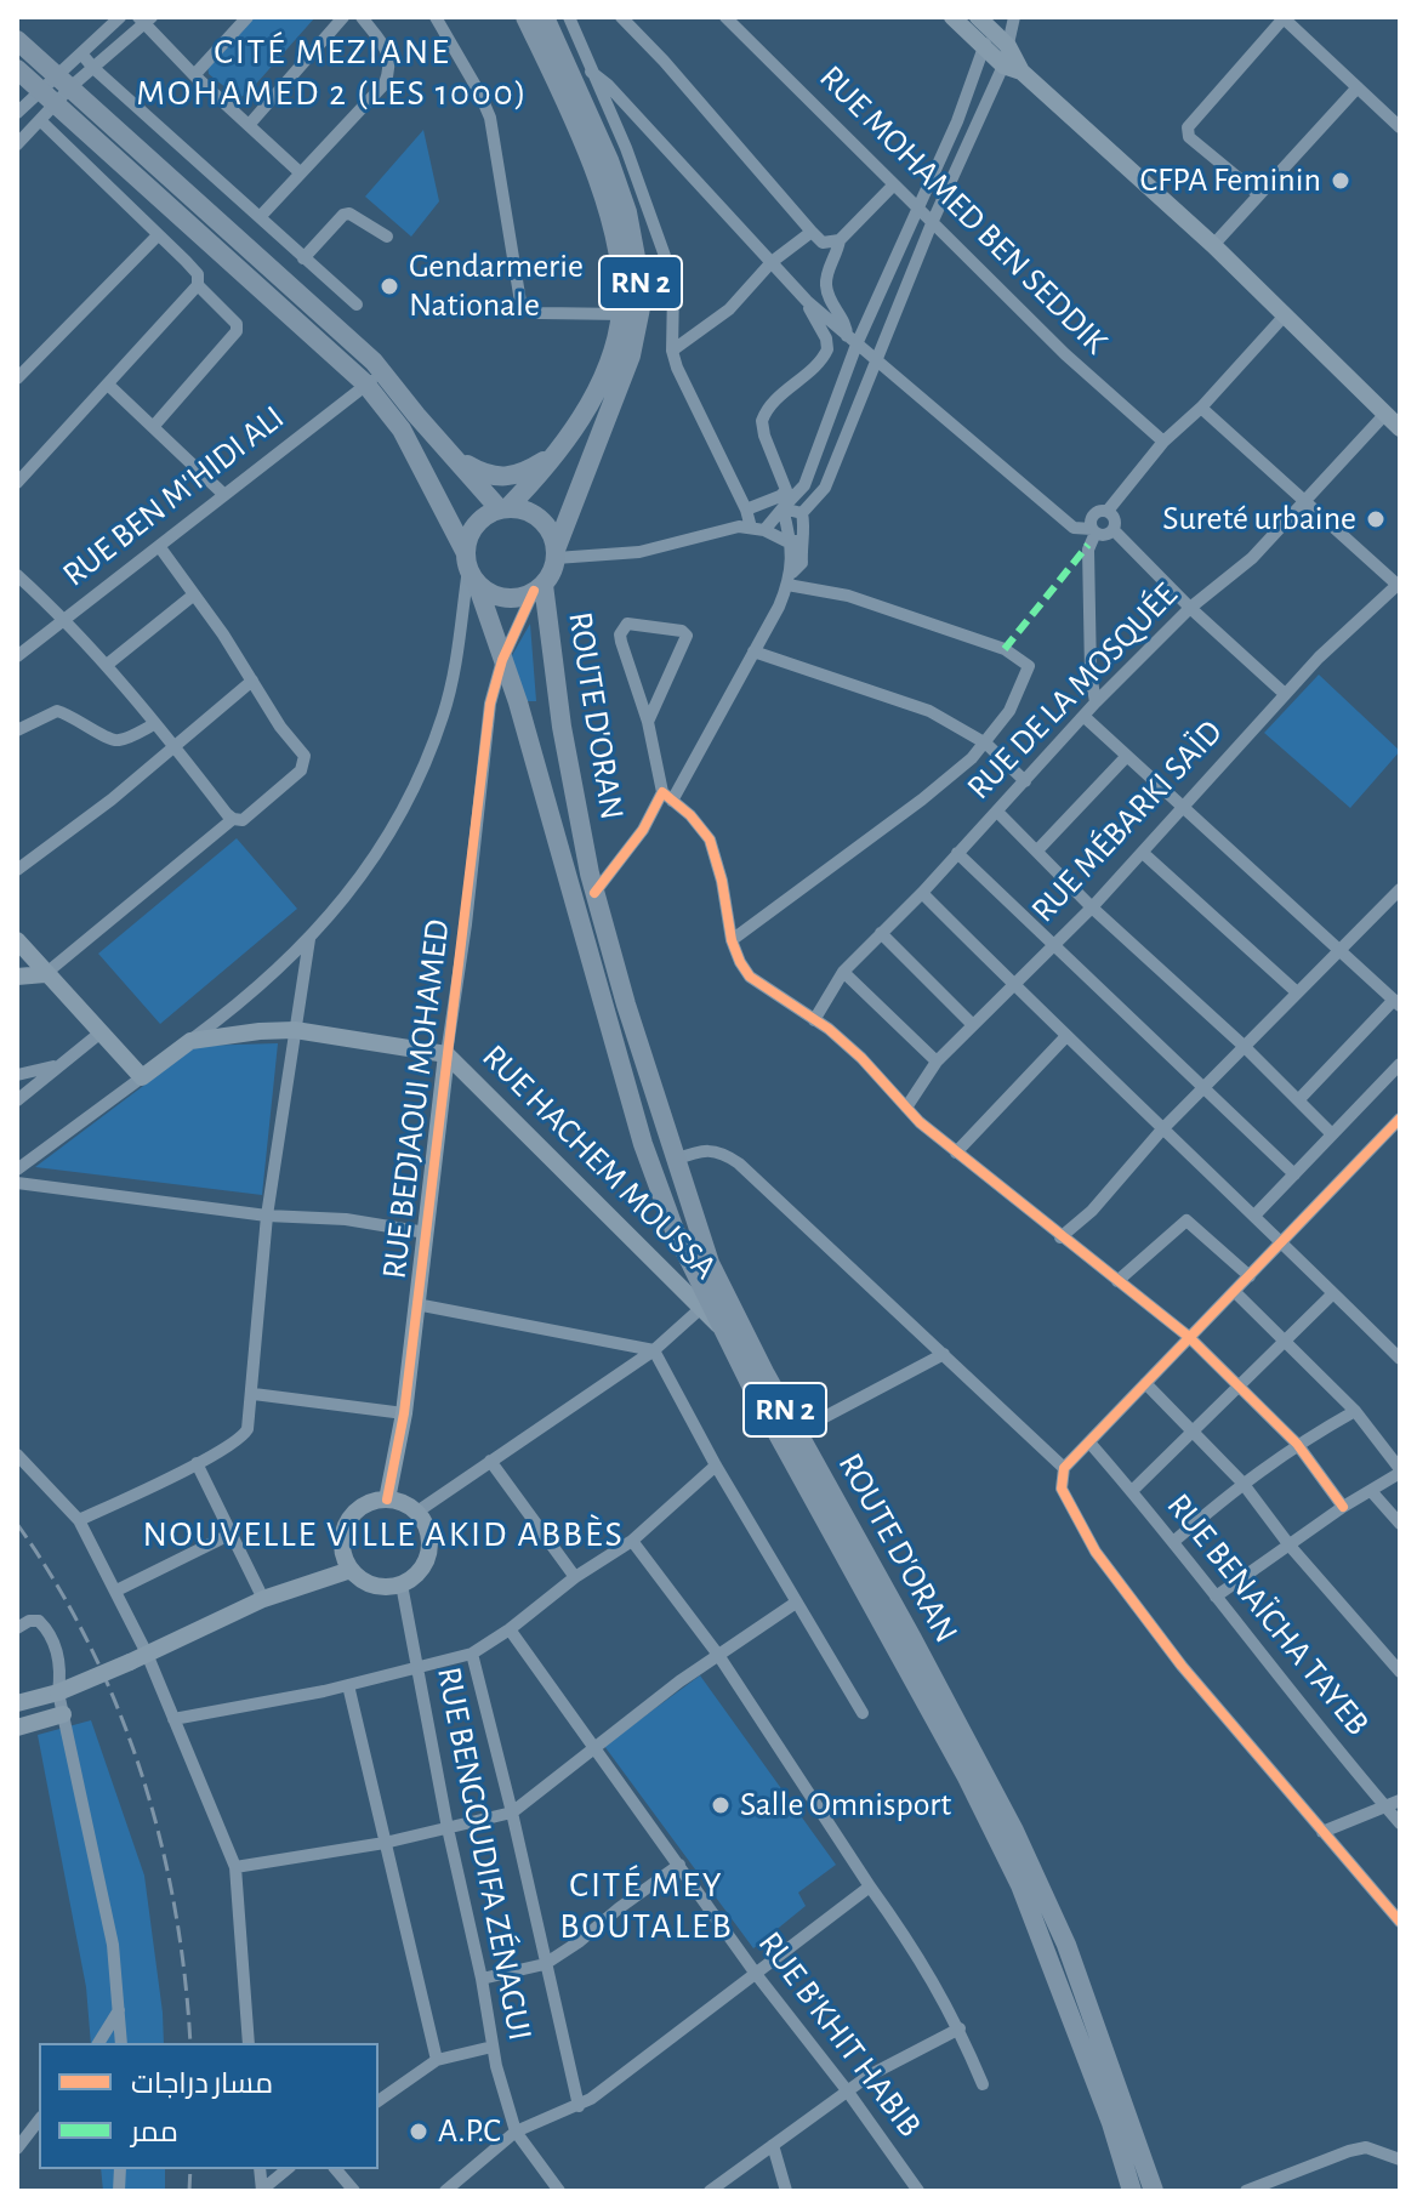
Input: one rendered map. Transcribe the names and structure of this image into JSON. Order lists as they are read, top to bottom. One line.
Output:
{"streets":{"main road":["RN 2","ROUTE D'ORAN"],"street":["RUE MOHAMED BEN SEDDIK","RUE BEN M'HIDI ALI","RUE DE LA MOSQUÉE","RUE MÉBARKI SAÏD","RUE BEDJAOUI MOHAMED","RUE HACHEM MOUSSA","RUE BENAÏCHA TAYEB","RUE BENGOUDIFA ZÉNAGUI","RUE B'KHIT HABIB"]},"crossings":[["RN 2","ROUTE D'ORAN"],["RN 2","RUE BEDJAOUI MOHAMED"],["ROUTE D'ORAN","RUE BEDJAOUI MOHAMED"],["ROUTE D'ORAN","RUE HACHEM MOUSSA"],["RUE BEDJAOUI MOHAMED","RUE HACHEM MOUSSA"],["RUE BEDJAOUI MOHAMED","RUE BENGOUDIFA ZÉNAGUI"]],"districts":["CITÉ MEZIANE MOHAMED 2 (LES 1000)","NOUVELLE VILLE AKID ABBÈS","CITÉ MEY BOUTALEB"],"places":["CFPA Feminin","Gendarmerie Nationale","Sureté urbaine","Salle Omnisport","A.P.C"],"legend":["مسار دراجات","ممر"]}
